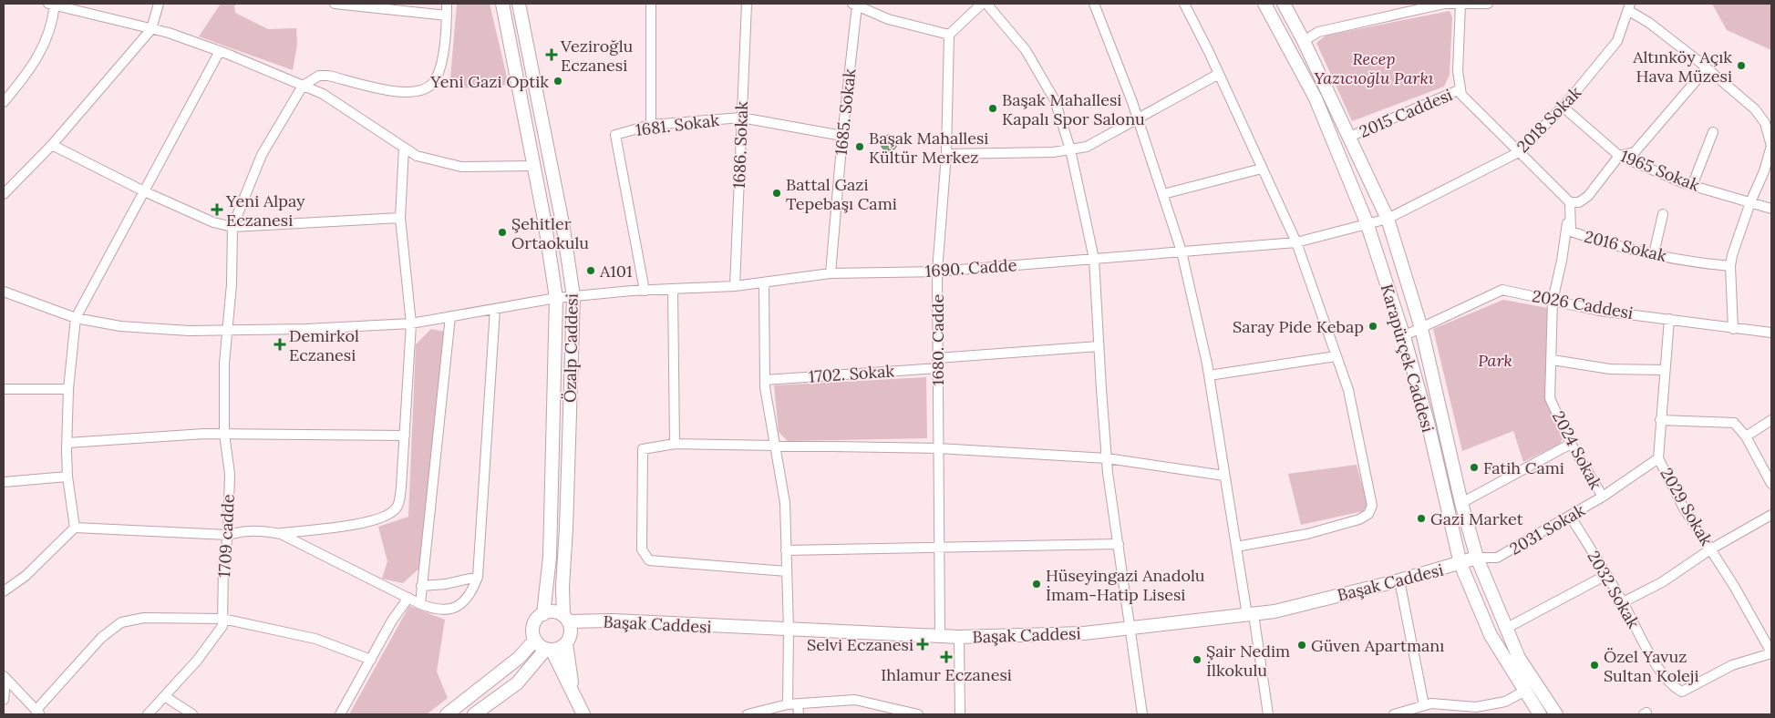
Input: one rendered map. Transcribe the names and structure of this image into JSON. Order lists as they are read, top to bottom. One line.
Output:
{"streets":{"main road":["Özalp Caddesi","Karapürçek Caddesi","Başak Caddesi"],"street":["1685. Sokak","2015 Caddesi","2018 Sokak","1681. Sokak","1686. Sokak","1965 Sokak","2016 Sokak","1690. Cadde","2026 Caddesi","1680. Cadde","1702. Sokak","2024 Sokak","2029 Sokak","2031 Sokak","1709 cadde","2032 Sokak"]},"crossings":[["1685. Sokak","1681. Sokak"],["1685. Sokak","1690. Cadde"],["2015 Caddesi","Karapürçek Caddesi"],["2018 Sokak","1965 Sokak"],["2018 Sokak","1690. Cadde"],["2018 Sokak","Karapürçek Caddesi"],["1681. Sokak","1686. Sokak"],["1681. Sokak","1690. Cadde"],["1686. Sokak","1690. Cadde"],["2016 Sokak","2024 Sokak"],["1690. Cadde","1680. Cadde"],["1690. Cadde","Özalp Caddesi"],["1690. Cadde","Karapürçek Caddesi"],["1690. Cadde","1709 cadde"],["2026 Caddesi","Karapürçek Caddesi"],["2026 Caddesi","2024 Sokak"],["2026 Caddesi","2029 Sokak"],["1680. Cadde","1702. Sokak"],["1680. Cadde","Başak Caddesi"],["Özalp Caddesi","Başak Caddesi"],["Karapürçek Caddesi","2031 Sokak"],["Karapürçek Caddesi","Başak Caddesi"],["2024 Sokak","2031 Sokak"],["2029 Sokak","2031 Sokak"],["2029 Sokak","2032 Sokak"],["2031 Sokak","Başak Caddesi"],["2031 Sokak","2032 Sokak"]],"parks":["Recep Yazıcıoğlu Parkı","Park"],"places":{"health":["Veziroğlu Eczanesi","Yeni Alpay Eczanesi","Demirkol Eczanesi","Selvi Eczanesi","Ihlamur Eczanesi"],"other":["Altınköy Açık Hava Müzesi","Yeni Gazi Optik","Başak Mahallesi Kapalı Spor Salonu","Başak Mahallesi Kültür Merkez","Battal Gazi Tepebaşı Cami","Şehitler Ortaokulu","A101","Saray Pide Kebap","Fatih Cami","Gazi Market","Hüseyingazi Anadolu İmam-Hatip Lisesi","Güven Apartmanı","Şair Nedim İlkokulu","Özel Yavuz Sultan Koleji"]}}
